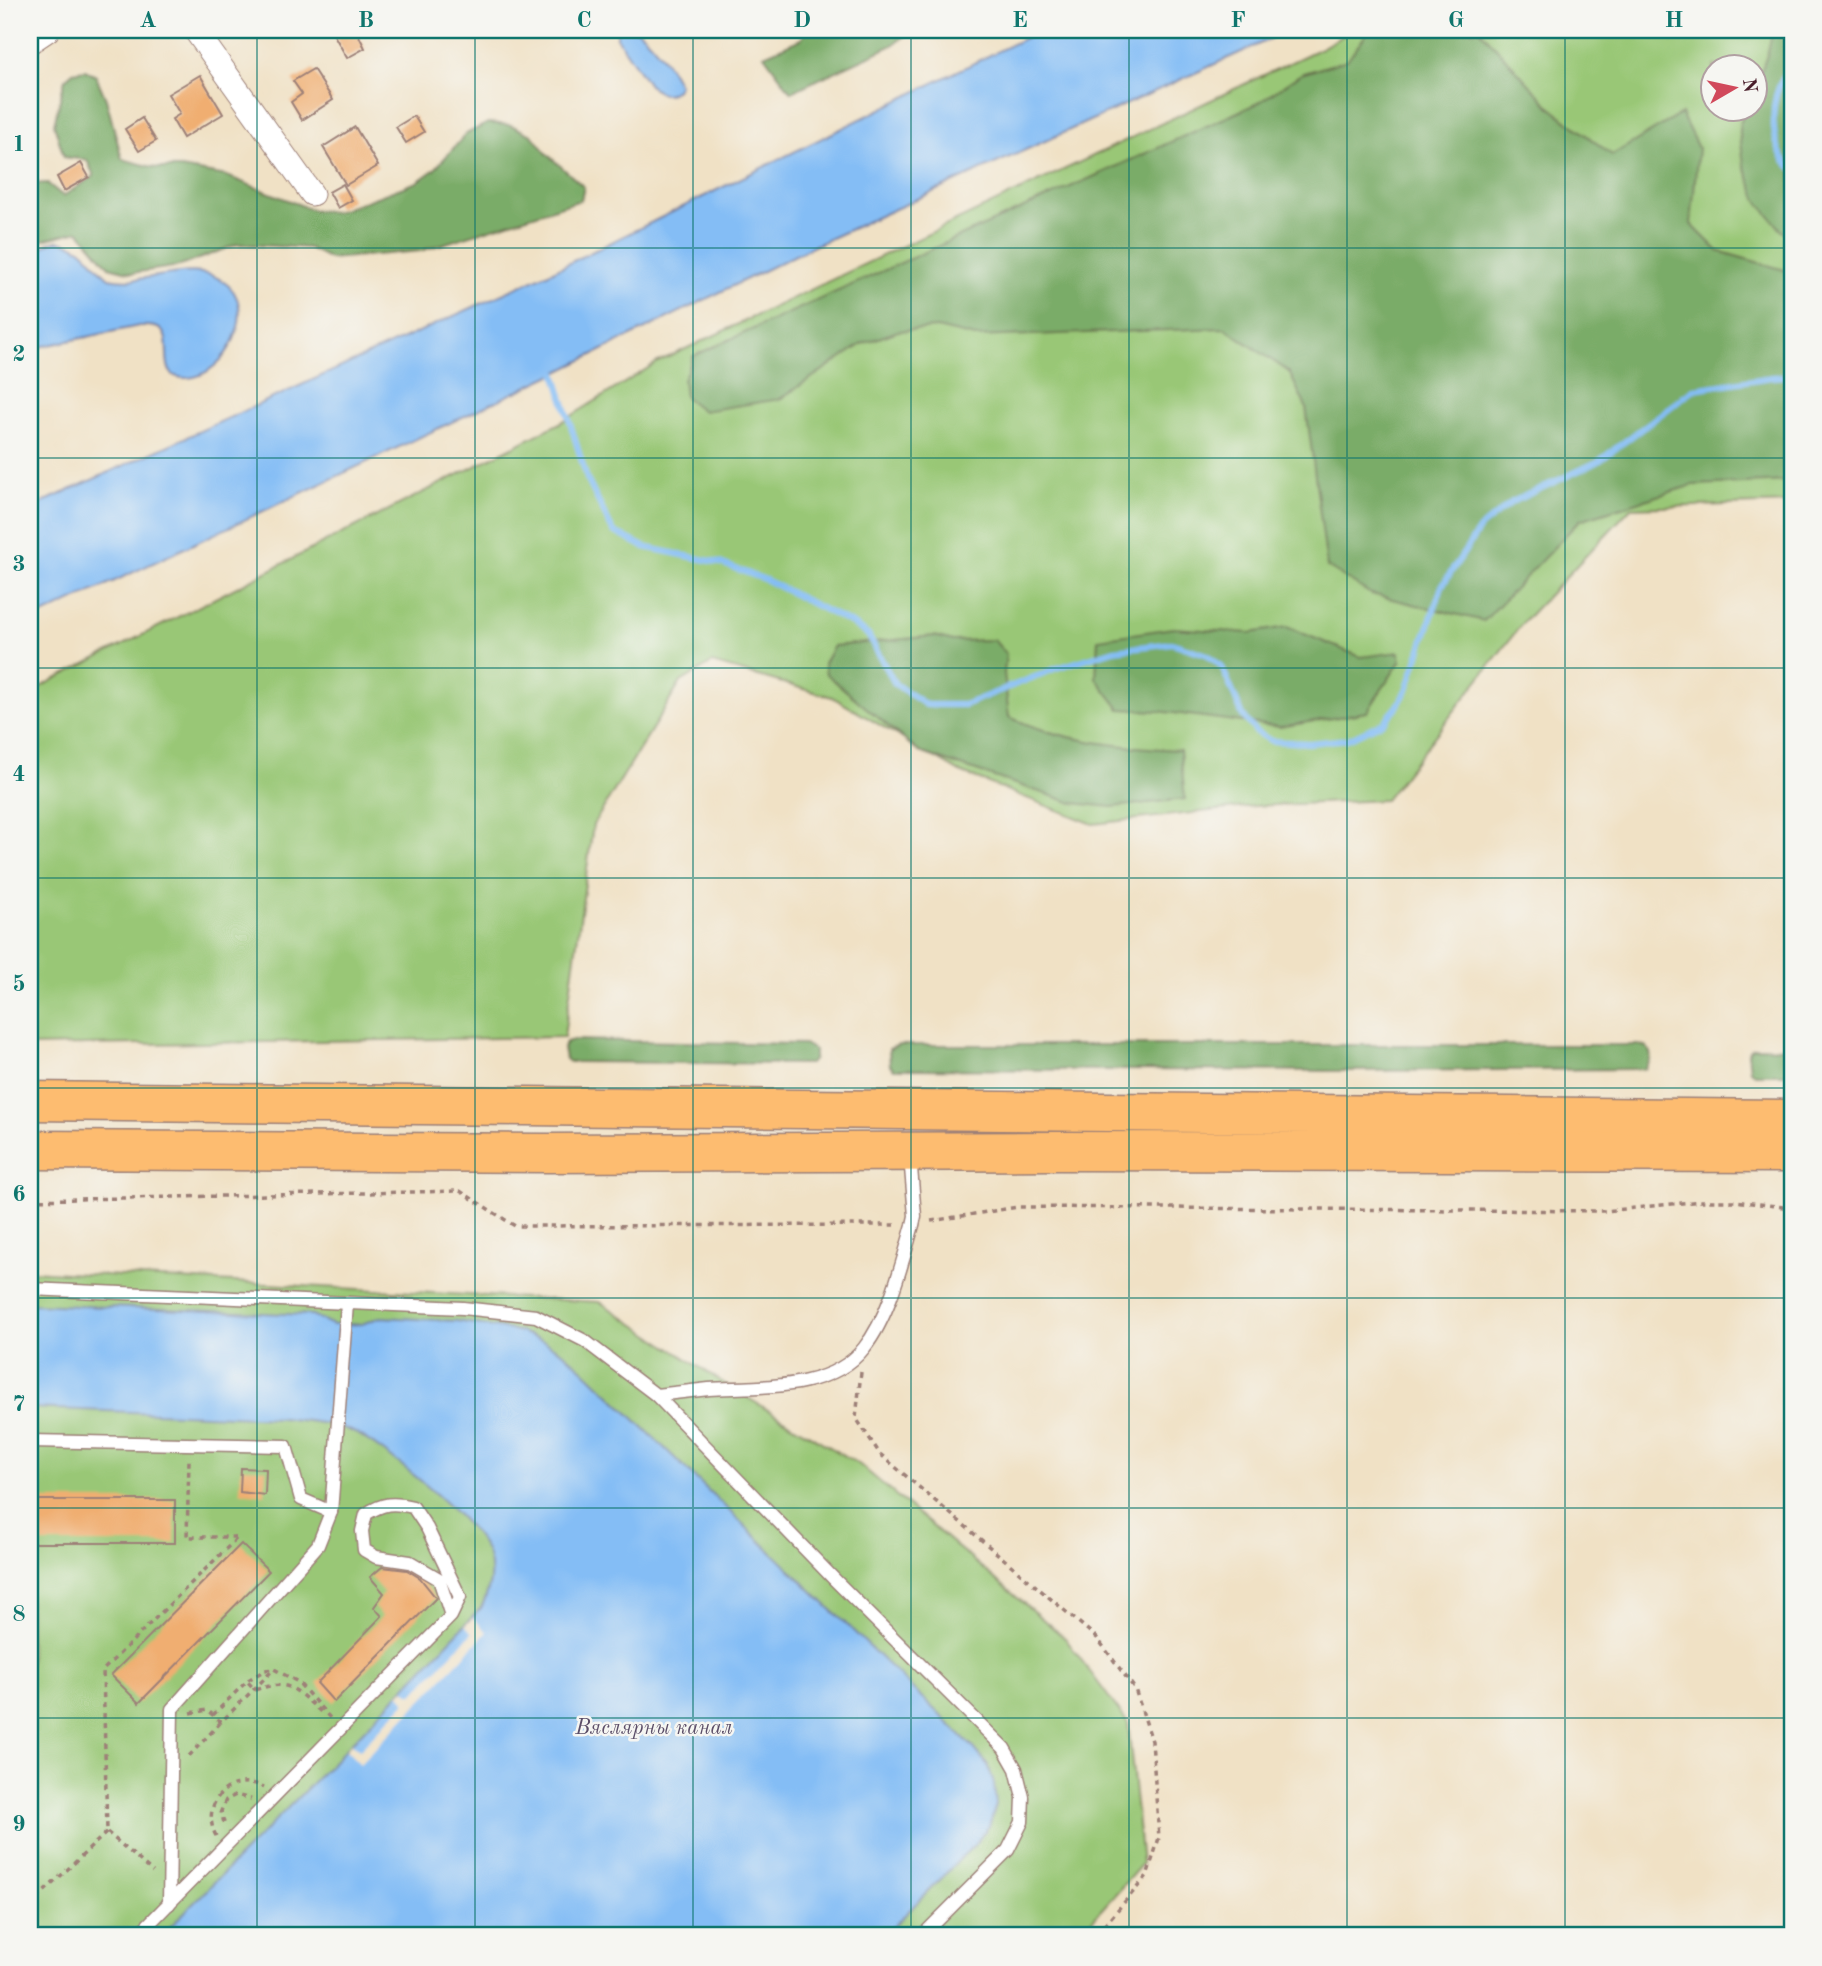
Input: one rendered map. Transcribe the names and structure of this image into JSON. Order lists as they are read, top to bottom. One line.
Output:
{"water":["Вяслярны канал"],"north":"right","grid":{"columns":["A","B","C","D","E","F","G","H"],"rows":["1","2","3","4","5","6","7","8","9"]}}
